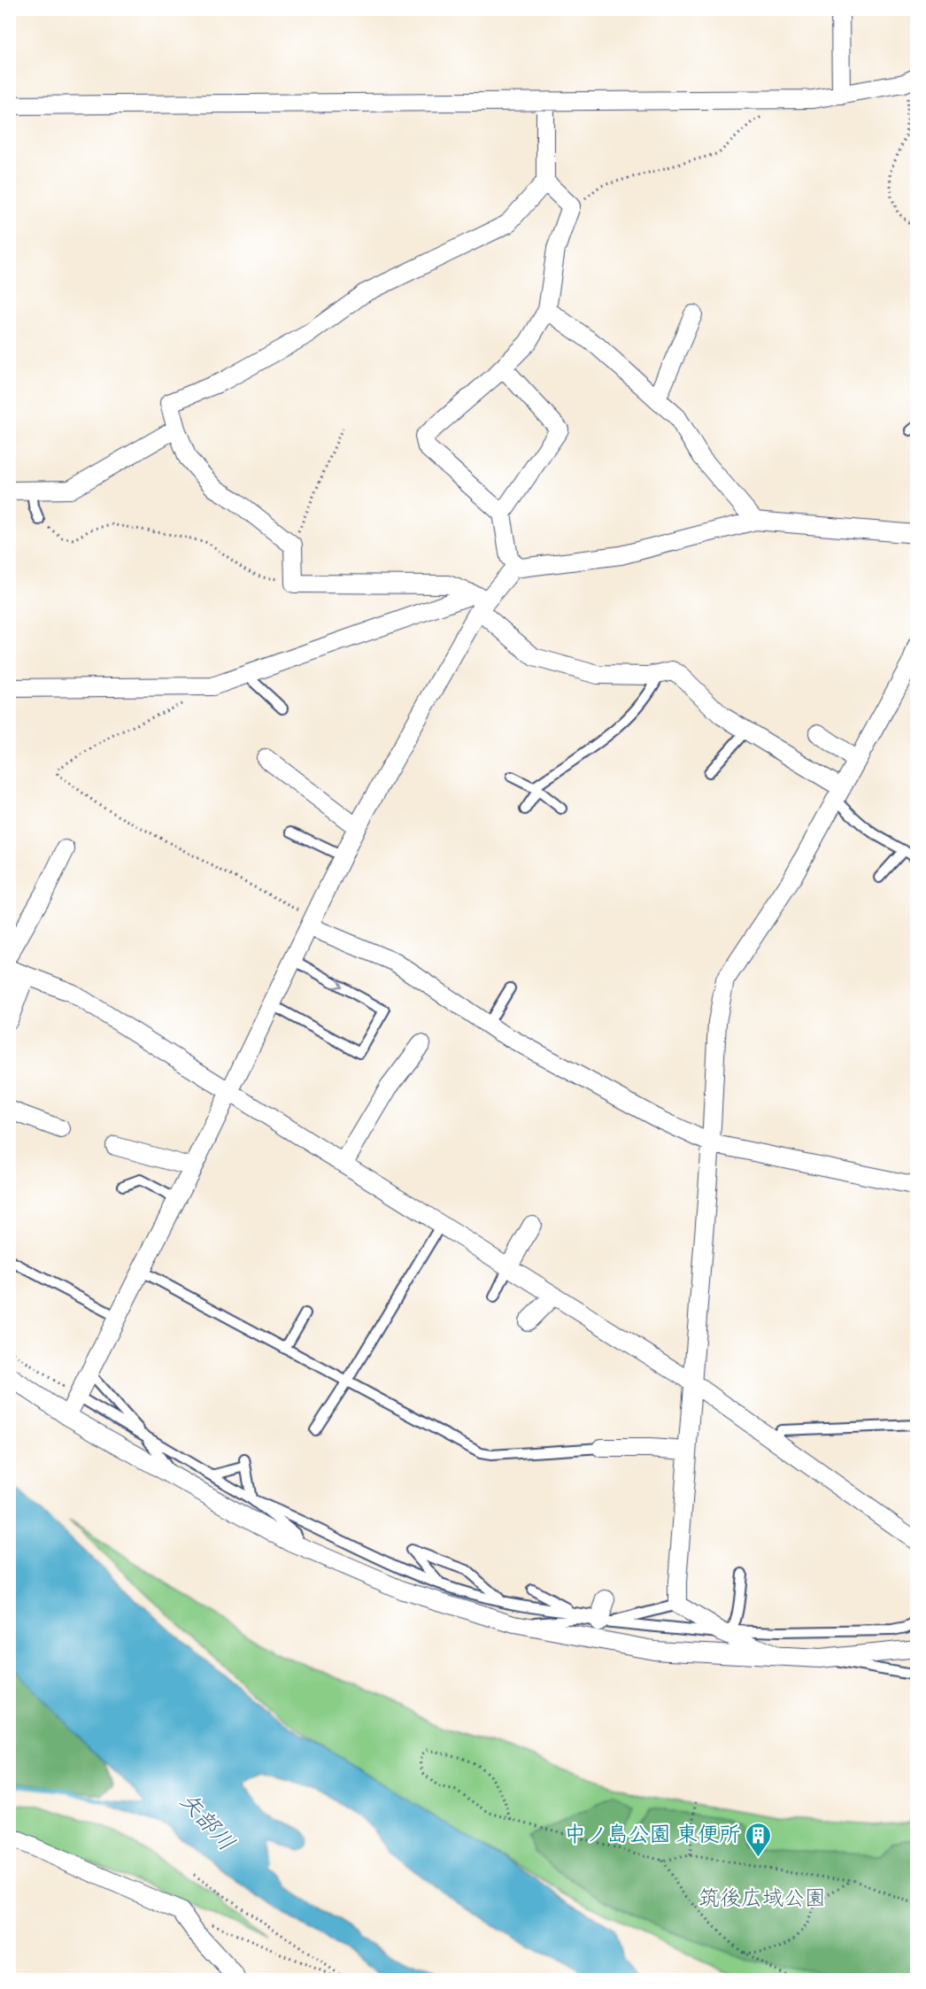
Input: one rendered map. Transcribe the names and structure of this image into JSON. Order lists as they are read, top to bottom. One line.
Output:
{"water":["矢部川"],"parks":["筑後広域公園"],"places":{"building":["中ノ島公園 東便所"]}}
